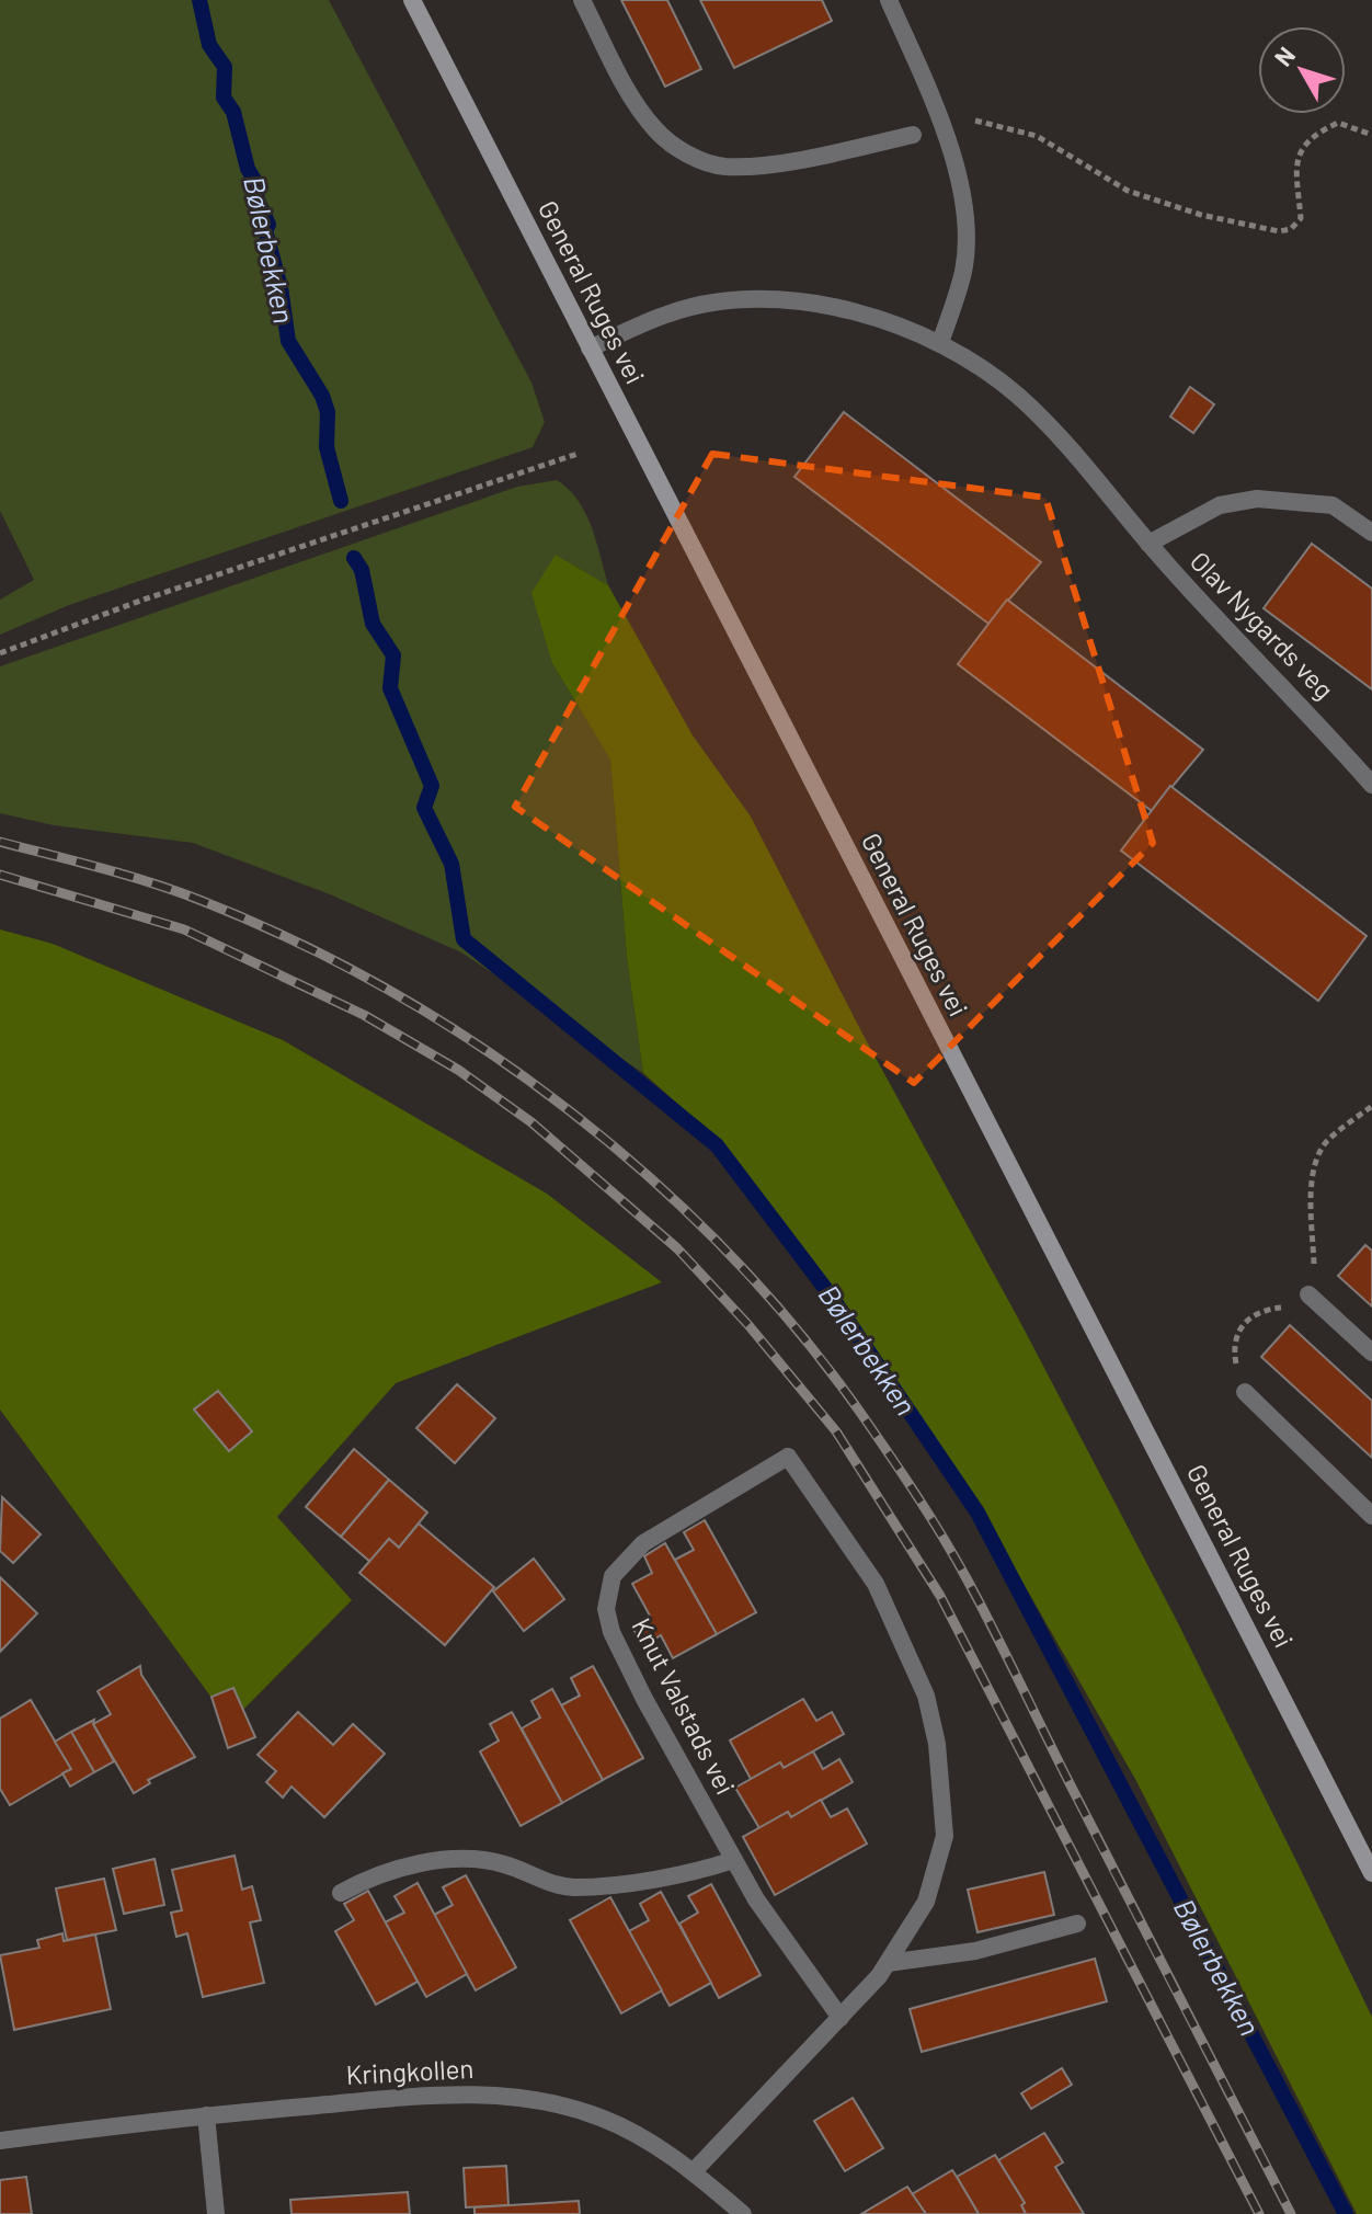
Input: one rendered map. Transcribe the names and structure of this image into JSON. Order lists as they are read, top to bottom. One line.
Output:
{"streets":{"main road":["General Ruges vei"],"street":["Olav Nygards veg","Knut Valstads vei","Kringkollen"]},"crossings":[["General Ruges vei","Olav Nygards veg"],["Knut Valstads vei","Kringkollen"]],"water":["Bølerbekken"],"north":"top left"}
